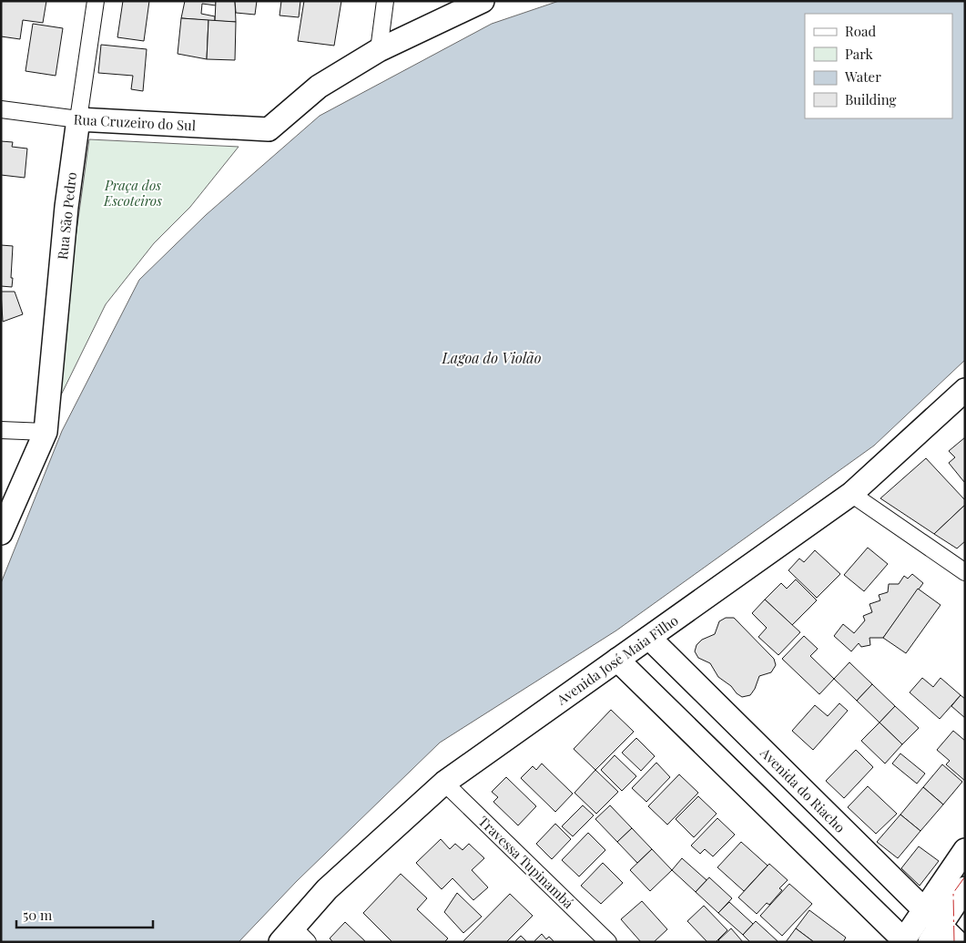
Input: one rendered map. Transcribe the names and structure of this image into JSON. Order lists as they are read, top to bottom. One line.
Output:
{"streets":{"street":["Rua Cruzeiro do Sul","Rua São Pedro","Avenida José Maia Filho","Avenida do Riacho","Travessa Tupinambá"]},"crossings":[["Rua Cruzeiro do Sul","Rua São Pedro"],["Avenida José Maia Filho","Avenida do Riacho"],["Avenida José Maia Filho","Travessa Tupinambá"]],"water":["Lagoa do Violão"],"parks":["Praça dos Escoteiros"],"legend":["Road","Park","Water","Building"],"scale_bar":"50 m"}
